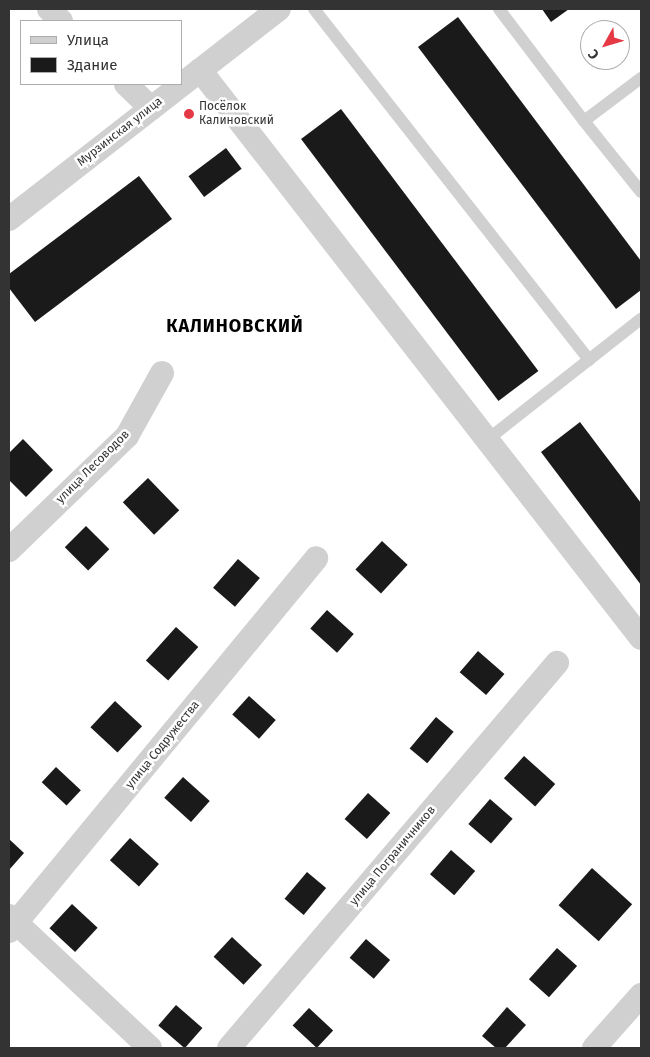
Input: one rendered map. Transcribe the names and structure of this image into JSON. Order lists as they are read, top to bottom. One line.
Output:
{"streets":{"street":["Мурзинская улица","улица Лесоводов","улица Содружества","улица Пограничников"]},"districts":["КАЛИНОВСКИЙ"],"places":["Посёлок Калиновский"],"legend":["Улица","Здание"],"north":"bottom left"}
